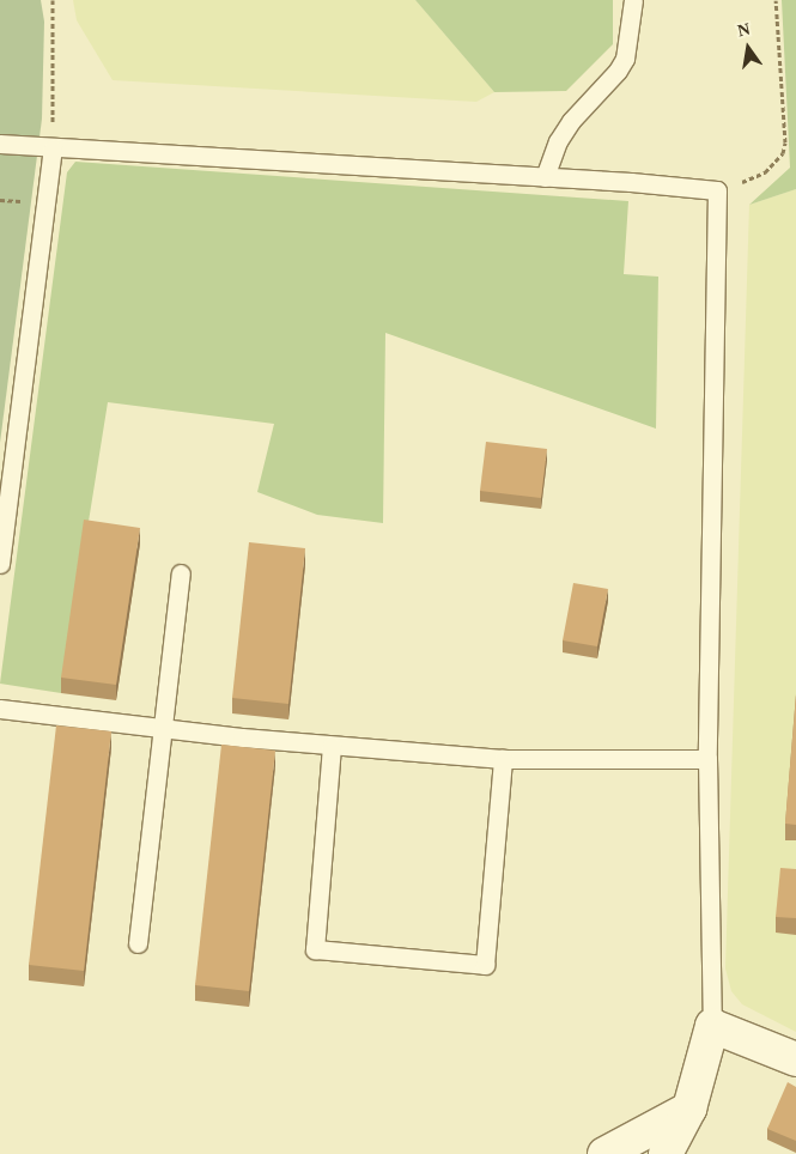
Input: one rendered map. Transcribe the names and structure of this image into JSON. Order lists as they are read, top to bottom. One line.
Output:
{"north":"top"}
